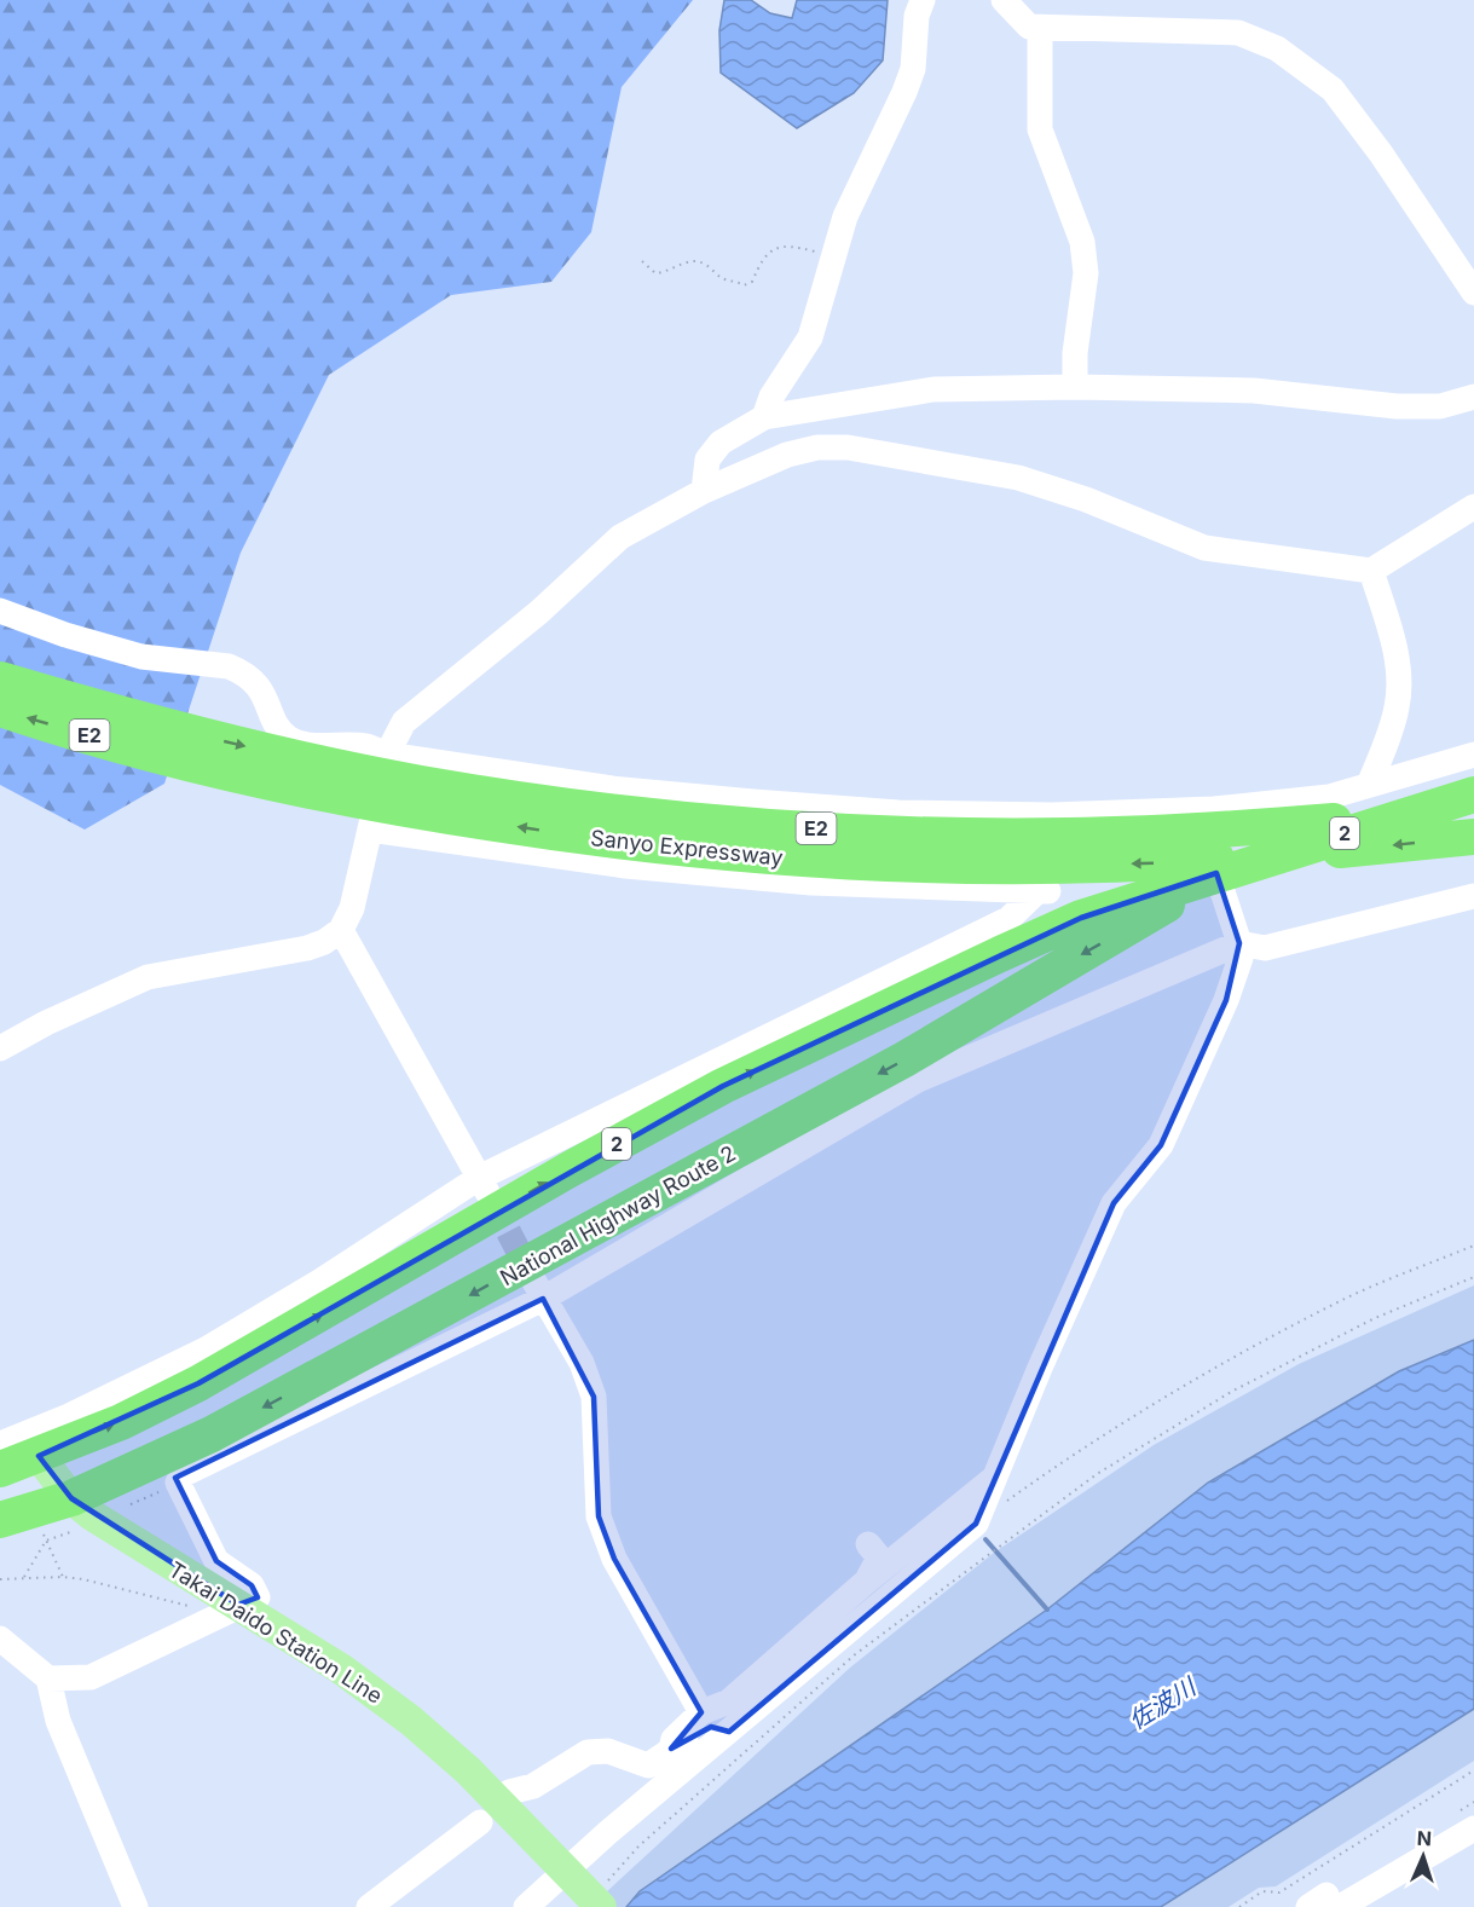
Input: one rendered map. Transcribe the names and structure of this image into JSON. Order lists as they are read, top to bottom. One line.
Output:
{"streets":{"highway":["E2","2","Sanyo Expressway","National Highway Route 2"],"main road":["Takai Daido Station Line"]},"crossings":[["National Highway Route 2","Takai Daido Station Line"]],"water":["佐波川"],"north":"top"}
